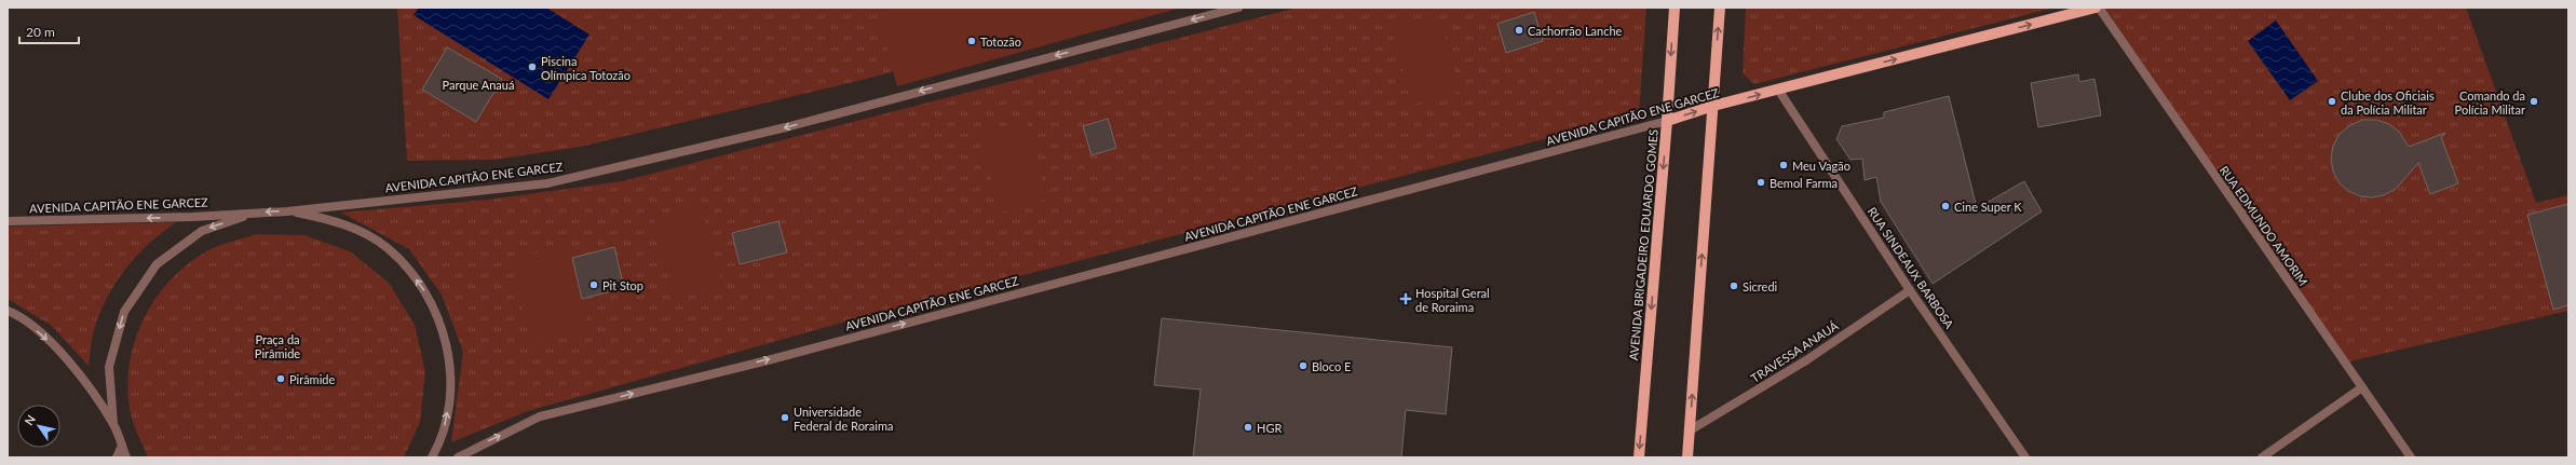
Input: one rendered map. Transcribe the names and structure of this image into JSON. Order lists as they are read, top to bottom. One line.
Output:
{"streets":{"main road":["AVENIDA CAPITÃO ENE GARCEZ","AVENIDA BRIGADEIRO EDUARDO GOMES"],"street":["RUA EDMUNDO AMORIM","RUA SINDEAUX BARBOSA","TRAVESSA ANAUÁ"]},"crossings":[["AVENIDA CAPITÃO ENE GARCEZ","AVENIDA BRIGADEIRO EDUARDO GOMES"],["AVENIDA CAPITÃO ENE GARCEZ","RUA SINDEAUX BARBOSA"],["RUA SINDEAUX BARBOSA","TRAVESSA ANAUÁ"]],"parks":["Parque Anauá","Praça da Pirâmide"],"places":{"other":["Cachorrão Lanche","Totozão","Piscina Olímpica Totozão","Clube dos Oficiais da Polícia Militar","Comando da Polícia Militar","Meu Vagão","Bemol Farma","Cine Super K","Pit Stop","Sicredi","Bloco E","Pirâmide","Universidade Federal de Roraima","HGR"],"health":["Hospital Geral de Roraima"]},"scale_bar":"20 m","north":"top left"}
